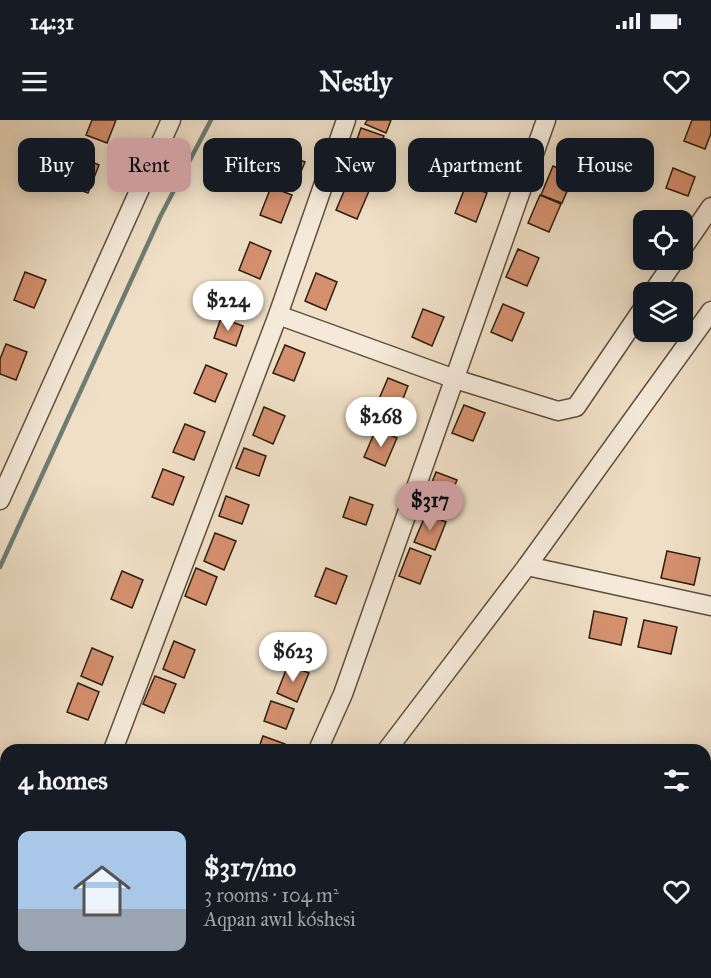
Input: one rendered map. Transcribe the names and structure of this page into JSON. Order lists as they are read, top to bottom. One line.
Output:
{"page":{"status":"14:31","header":"Nestly","chip":["Buy","Rent","Filters","New","Apartment","House"],"price":["$224","$268","$317","$623"],"heading":"4 homes","list":[{"name":"$317/mo","note":"3 rooms · 104 m² · Aqpan awıl kóshesi"}]}}
